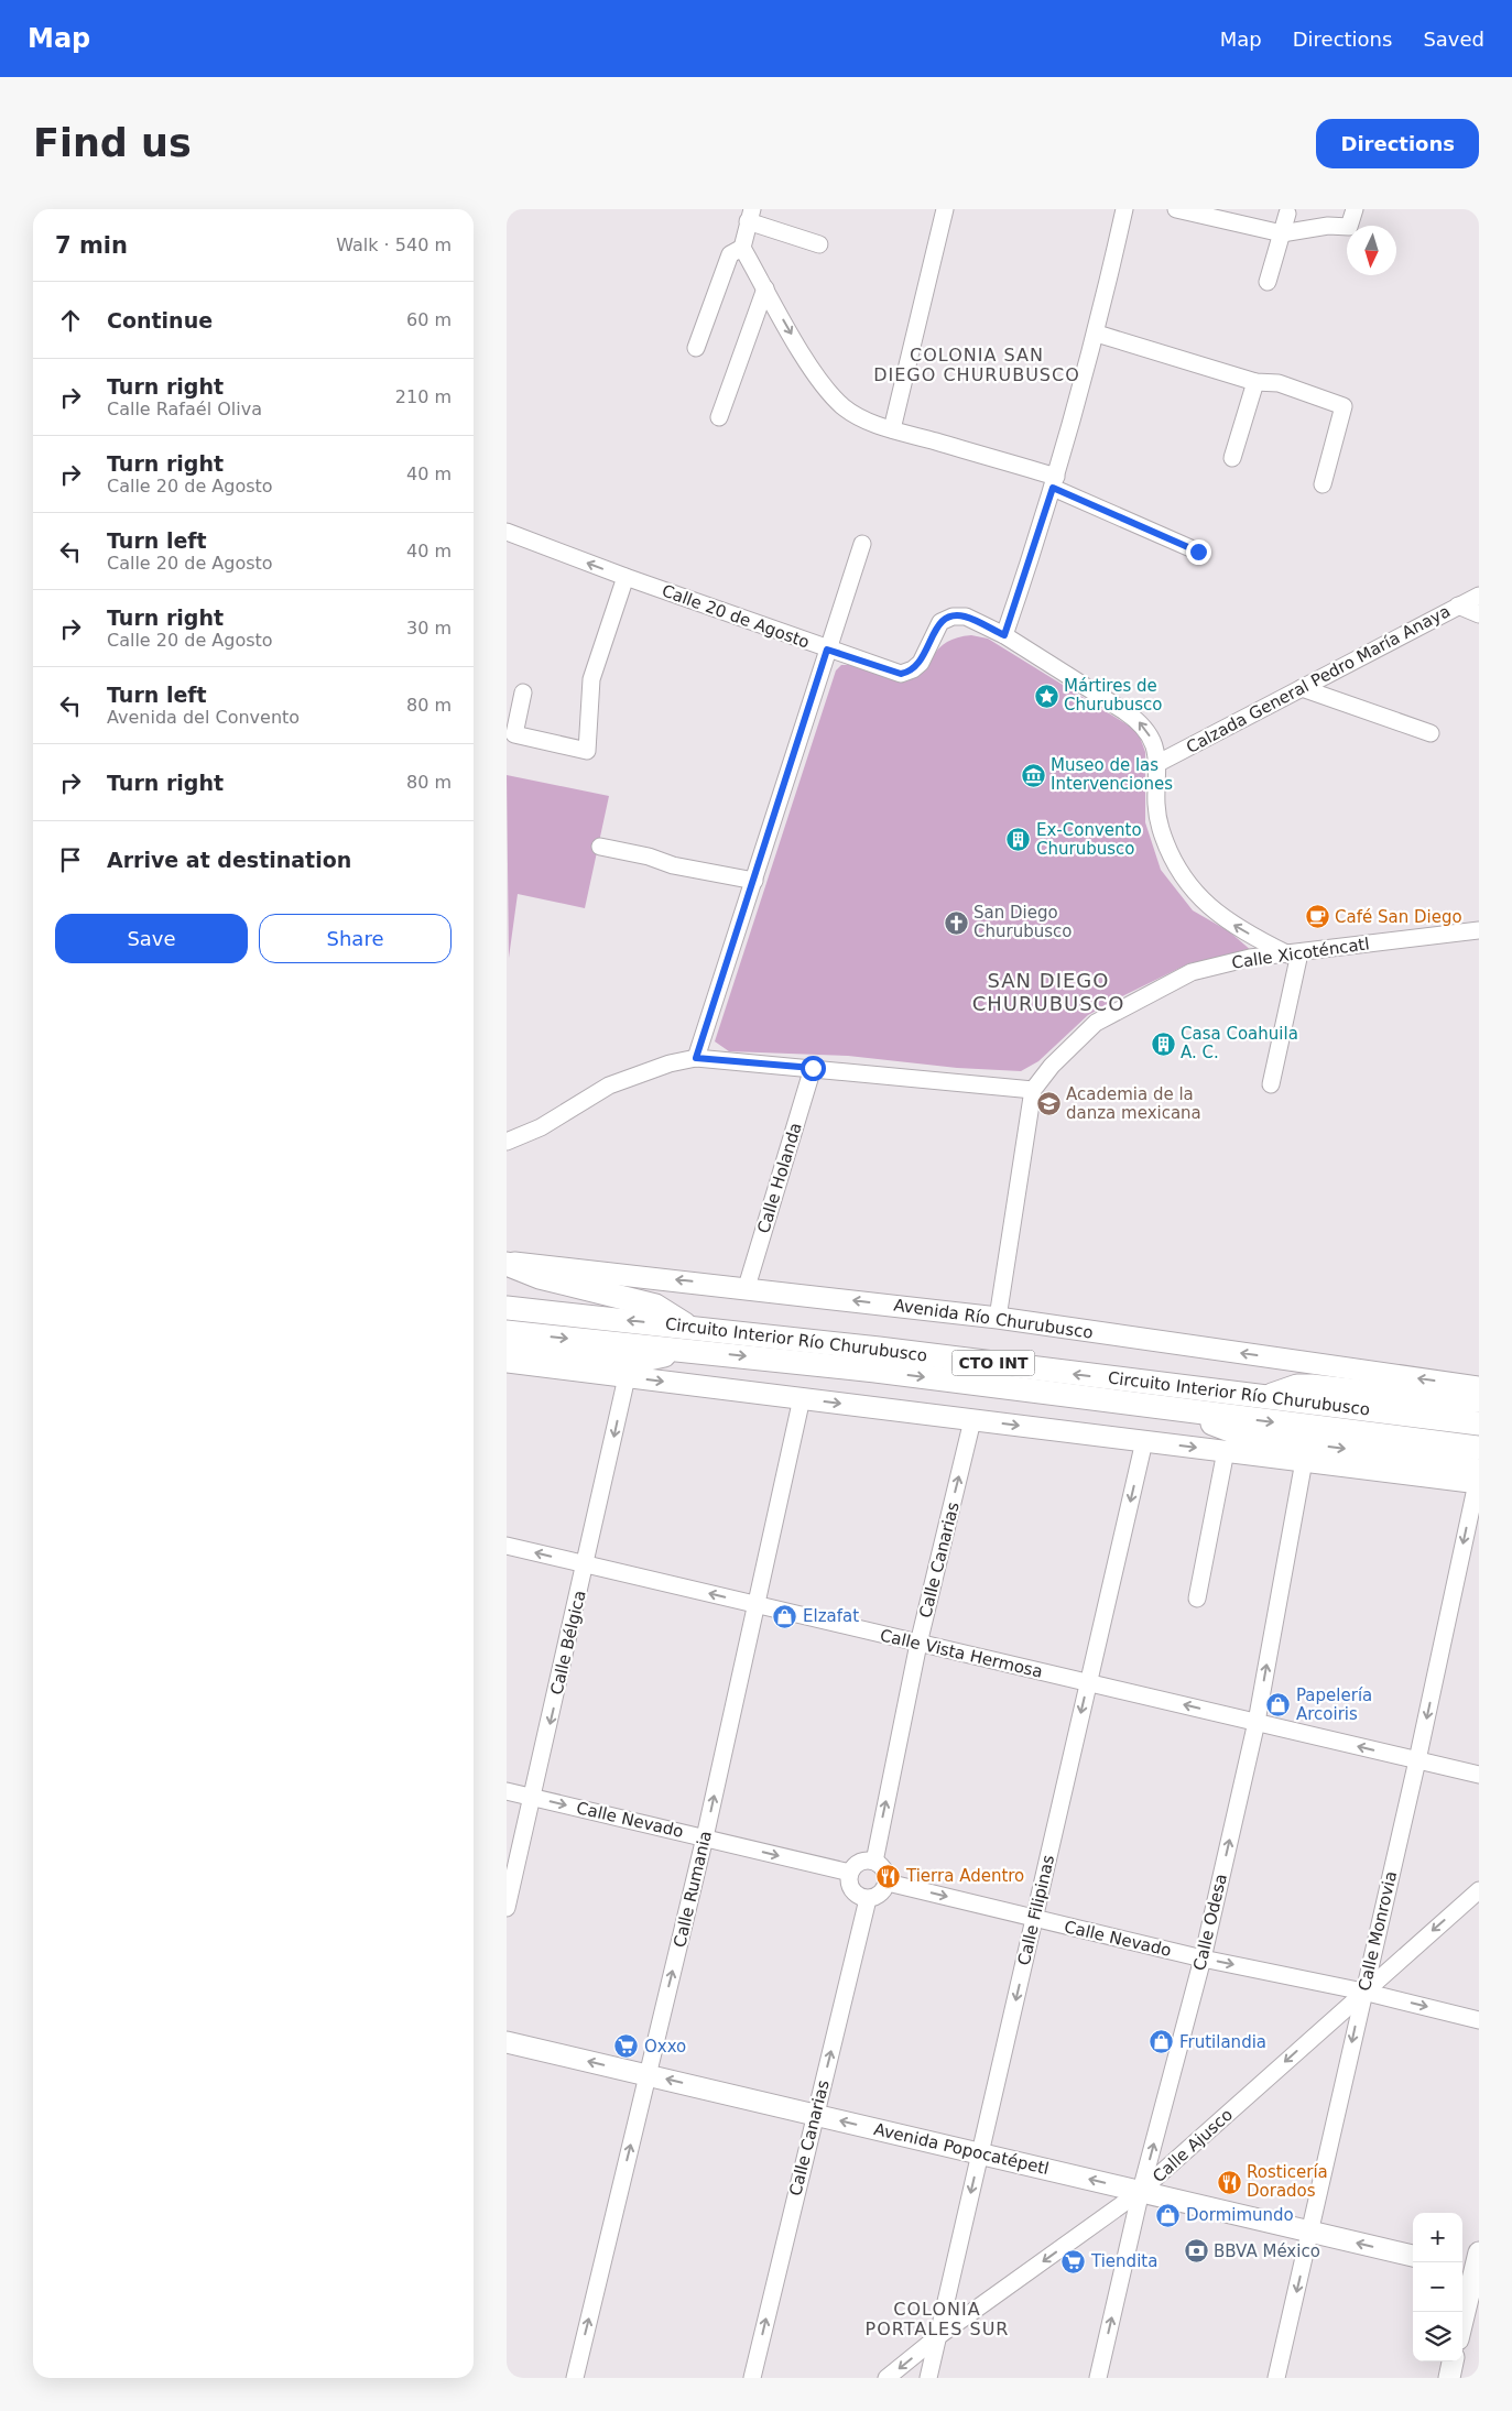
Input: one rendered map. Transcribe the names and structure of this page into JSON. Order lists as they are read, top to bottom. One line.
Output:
{"streets":{"highway":["Circuito Interior Río Churubusco","CTO INT"],"main road":["Avenida Río Churubusco","Avenida Popocatépetl"],"street":["Calle 20 de Agosto","Calzada General Pedro María Anaya","Calle Xicoténcatl","Calle Holanda","Calle Canarias","Calle Bélgica","Calle Vista Hermosa","Calle Nevado","Calle Rumania","Calle Filipinas","Calle Odesa","Calle Monrovia","Calle Ajusco"]},"crossings":[["Calle 20 de Agosto","Calzada General Pedro María Anaya"],["Calle 20 de Agosto","Calle Xicoténcatl"],["Calle Holanda","Avenida Río Churubusco"],["Calle Canarias","Calle Vista Hermosa"],["Calle Canarias","Calle Nevado"],["Calle Canarias","Avenida Popocatépetl"],["Calle Bélgica","Calle Vista Hermosa"],["Calle Bélgica","Calle Nevado"],["Calle Vista Hermosa","Calle Rumania"],["Calle Vista Hermosa","Calle Filipinas"],["Calle Vista Hermosa","Calle Odesa"],["Calle Vista Hermosa","Calle Monrovia"],["Calle Nevado","Calle Rumania"],["Calle Nevado","Calle Filipinas"],["Calle Nevado","Calle Odesa"],["Calle Nevado","Calle Monrovia"],["Calle Nevado","Calle Ajusco"],["Calle Rumania","Avenida Popocatépetl"],["Calle Filipinas","Calle Ajusco"],["Calle Filipinas","Avenida Popocatépetl"],["Calle Odesa","Calle Ajusco"],["Calle Odesa","Avenida Popocatépetl"],["Calle Monrovia","Calle Ajusco"],["Calle Monrovia","Avenida Popocatépetl"],["Calle Ajusco","Avenida Popocatépetl"]],"one_way":["Calle 20 de Agosto","Calle Canarias","Calle Bélgica","Calle Vista Hermosa","Calle Nevado","Calle Rumania","Calle Filipinas","Calle Odesa","Calle Monrovia","Calle Ajusco","Avenida Popocatépetl"],"districts":["COLONIA SAN DIEGO CHURUBUSCO","SAN DIEGO CHURUBUSCO","COLONIA PORTALES SUR"],"places":{"place":["Mártires de Churubusco"],"museum":["Museo de las Intervenciones"],"building":["Ex-Convento Churubusco","Casa Coahuila A. C."],"cafe":["Café San Diego"],"church":["San Diego Churubusco"],"school or university":["Academia de la danza mexicana"],"shop":["Elzafat","Papelería Arcoiris","Frutilandia","Dormimundo"],"restaurant":["Tierra Adentro","Rosticería Dorados"],"supermarket":["Oxxo","Tiendita"],"bank":["BBVA México"]},"north":"bottom","page":{"header":"Map","nav":["Map","Directions","Saved"],"buttons":["Directions",["Save","Share"]],"title":"Find us","heading":["7 min","Walk · 540 m"],"list":[["Continue","60 m"],["Turn right","Calle Rafaél Oliva","210 m"],["Turn right","Calle 20 de Agosto","40 m"],["Turn left","Calle 20 de Agosto","40 m"],["Turn right","Calle 20 de Agosto","30 m"],["Turn left","Avenida del Convento","80 m"],["Turn right","80 m"],"Arrive at destination"],"map_buttons":["+","−"]}}
